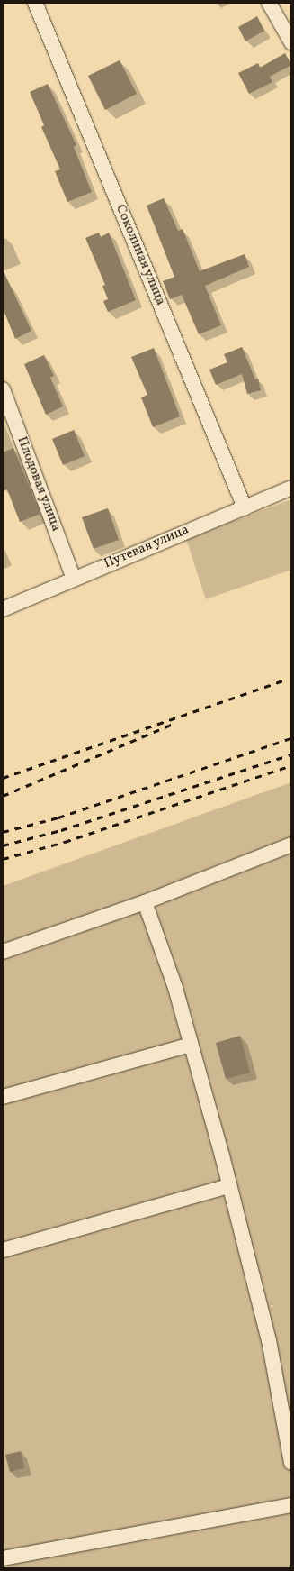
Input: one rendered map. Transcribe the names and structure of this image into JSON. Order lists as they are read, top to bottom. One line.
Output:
{"streets":{"street":["Соколиная улица","Плодовая улица","Путевая улица"]},"crossings":[["Соколиная улица","Путевая улица"],["Плодовая улица","Путевая улица"]]}
